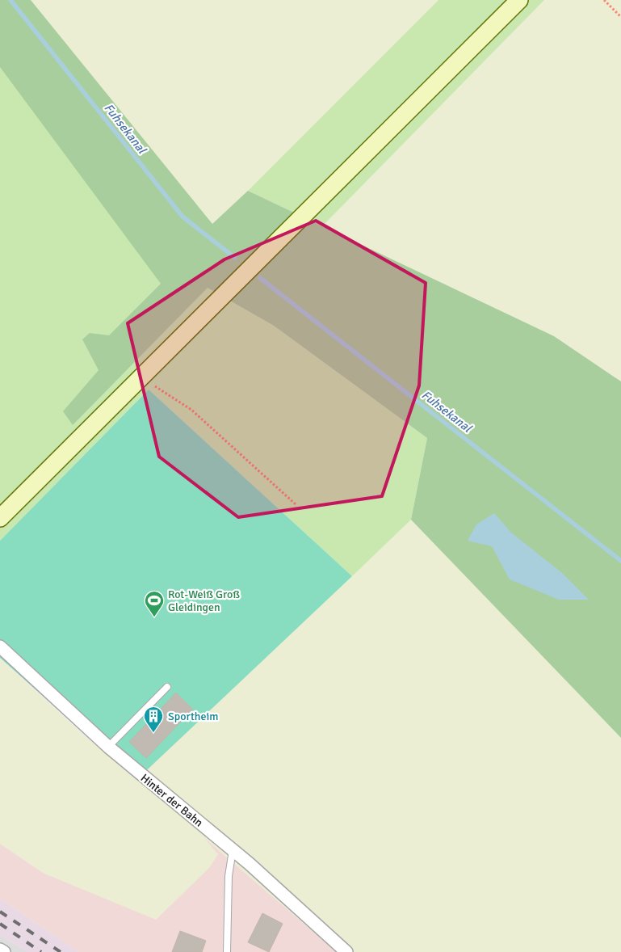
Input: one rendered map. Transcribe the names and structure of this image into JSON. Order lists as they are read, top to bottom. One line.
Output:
{"streets":{"street":["Hinter der Bahn"]},"water":["Fuhsekanal"],"places":{"sports":["Rot-Weiß Groß Gleidingen"],"building":["Sportheim"]}}
